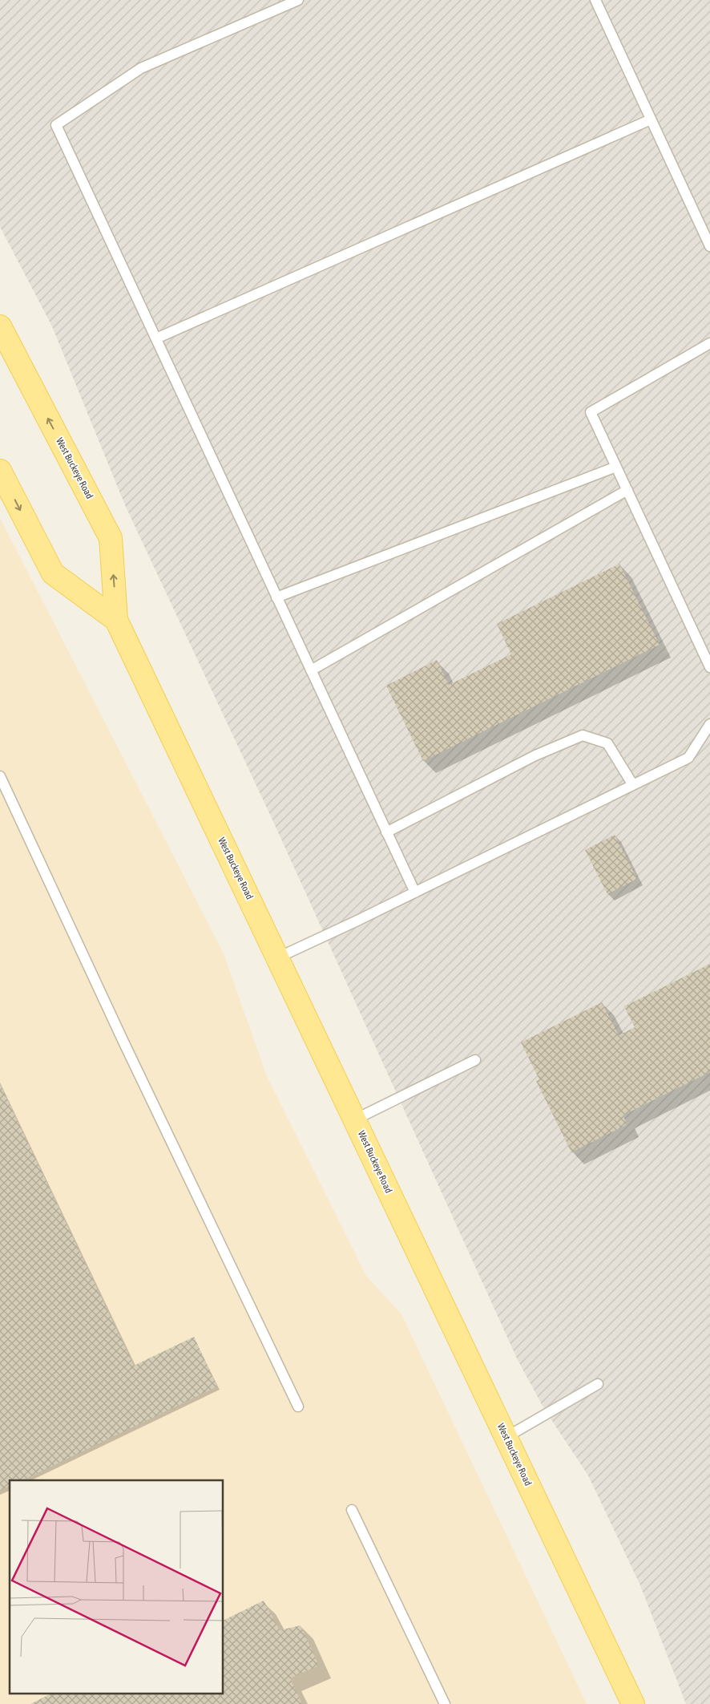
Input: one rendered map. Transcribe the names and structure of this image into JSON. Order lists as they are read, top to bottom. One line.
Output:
{"streets":{"main road":["West Buckeye Road"]}}
